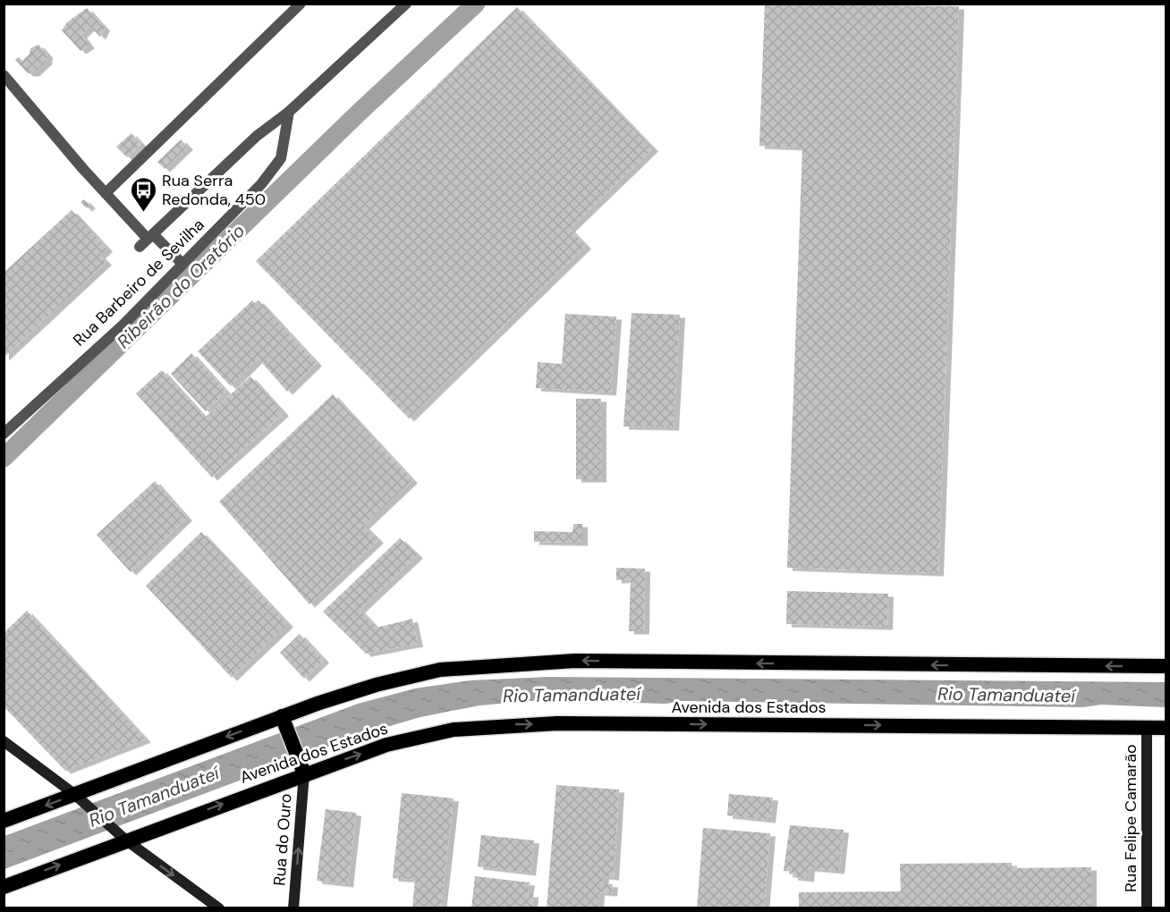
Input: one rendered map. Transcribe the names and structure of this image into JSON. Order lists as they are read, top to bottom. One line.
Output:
{"streets":{"highway":["Avenida dos Estados"],"main road":["Rua Felipe Camarão","Rua do Ouro"],"street":["Rua Barbeiro de Sevilha"]},"crossings":[["Avenida dos Estados","Rua Felipe Camarão"],["Avenida dos Estados","Rua do Ouro"]],"one_way":["Rua do Ouro"],"water":["Ribeirão do Oratório","Rio Tamanduateí"],"places":{"bus stop":["Rua Serra Redonda, 450"]}}
